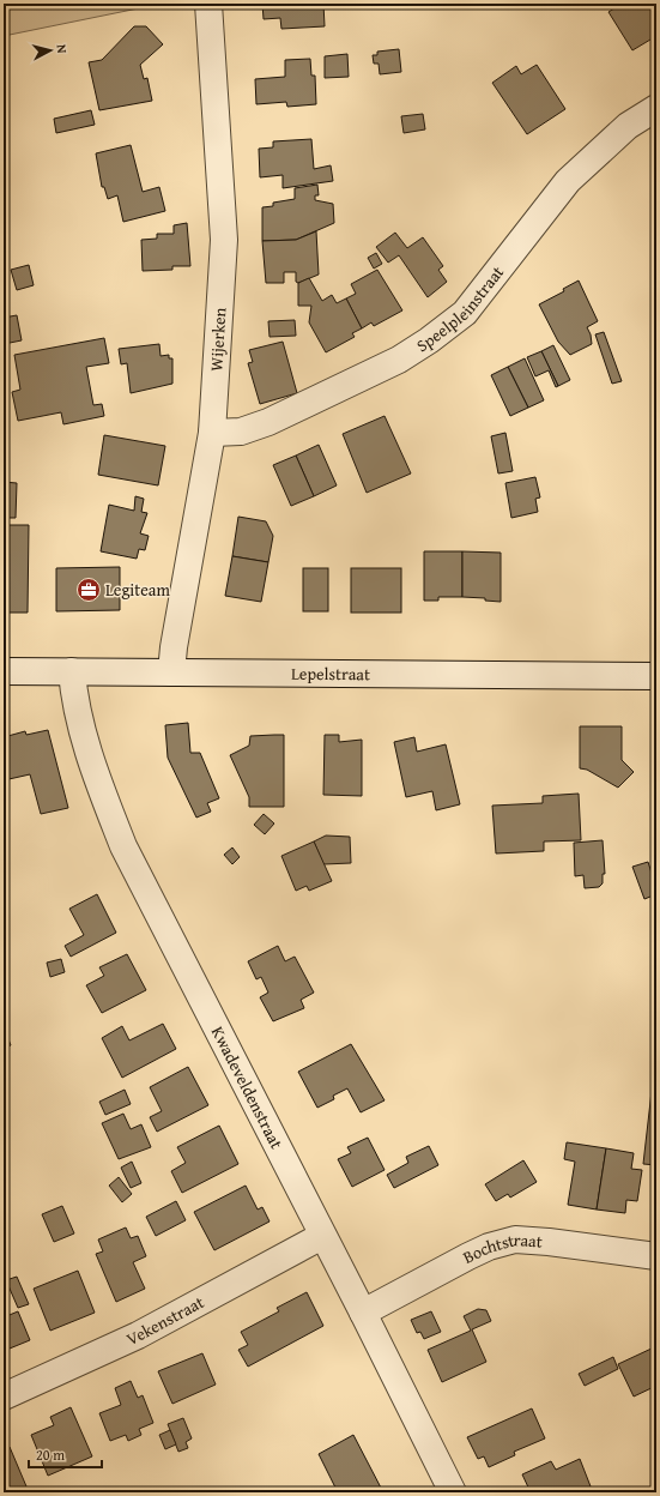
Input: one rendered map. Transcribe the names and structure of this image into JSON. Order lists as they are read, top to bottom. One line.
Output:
{"streets":{"street":["Speelpleinstraat","Wijerken","Lepelstraat","Kwadeveldenstraat","Bochtstraat","Vekenstraat"]},"crossings":[["Speelpleinstraat","Wijerken"],["Wijerken","Lepelstraat"],["Lepelstraat","Kwadeveldenstraat"],["Kwadeveldenstraat","Bochtstraat"],["Kwadeveldenstraat","Vekenstraat"]],"places":{"office":["Legiteam"]},"scale_bar":"20 m","north":"right"}
